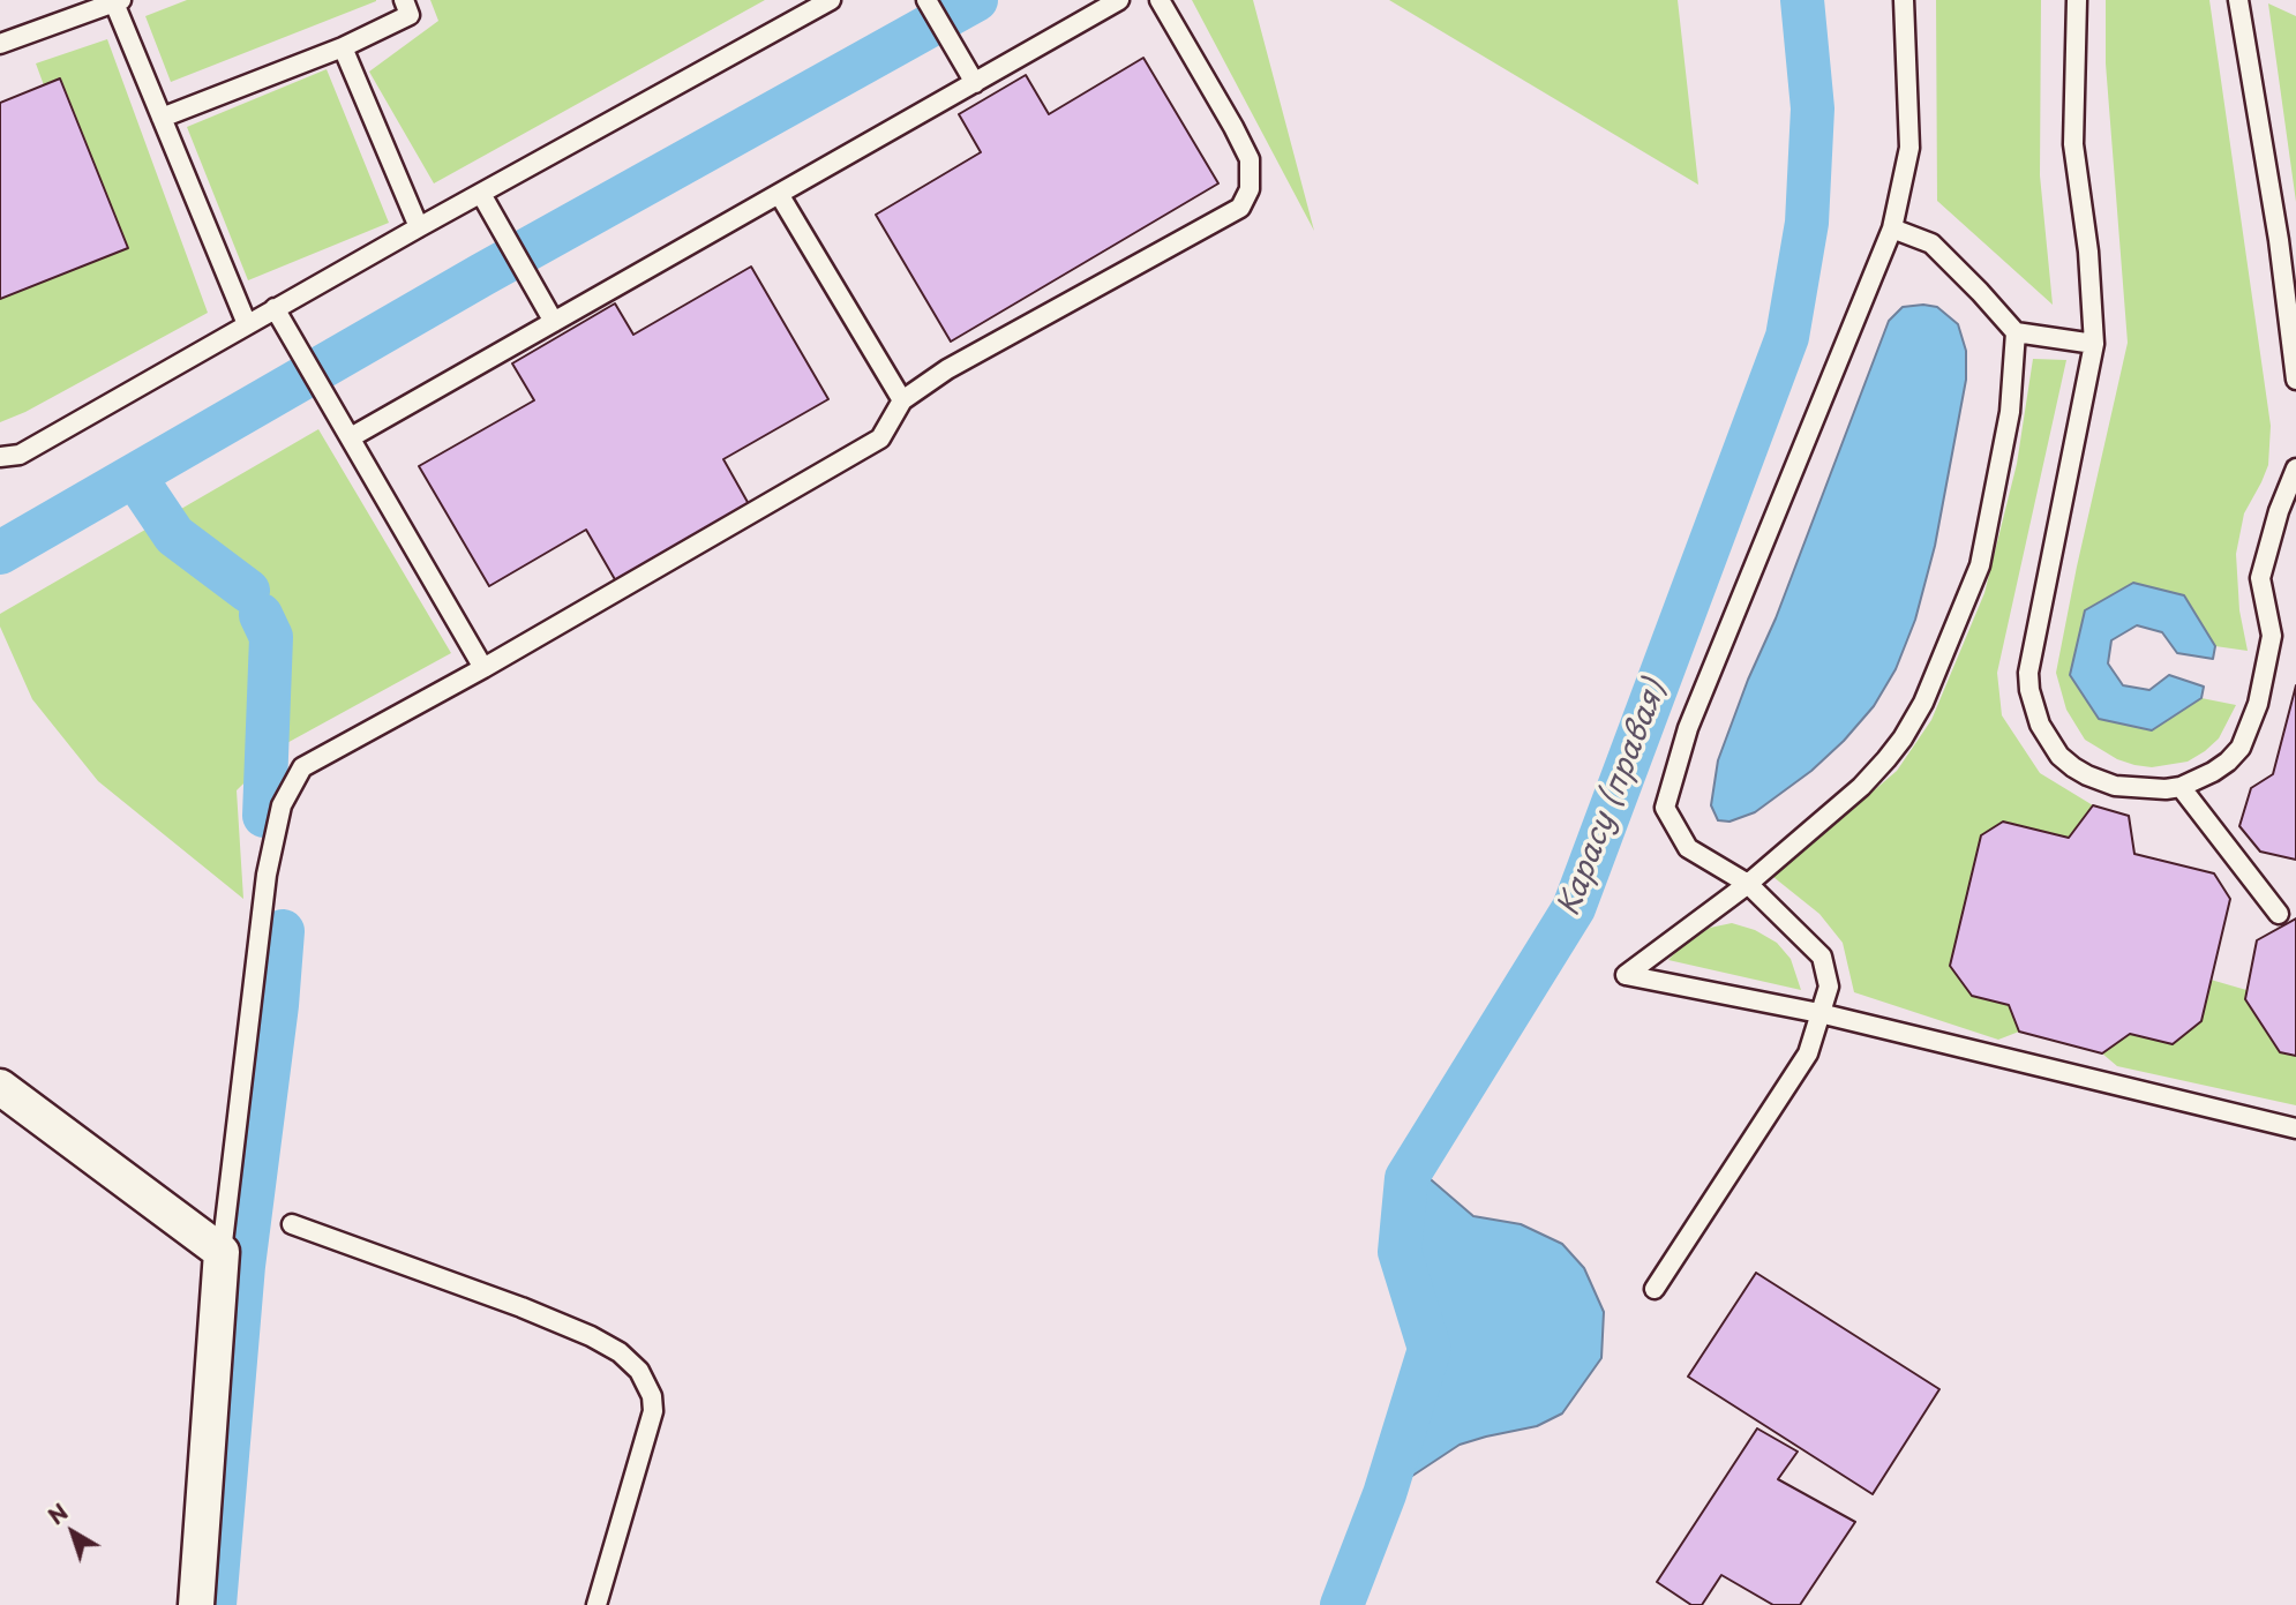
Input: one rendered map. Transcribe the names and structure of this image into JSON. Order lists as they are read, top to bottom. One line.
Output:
{"water":["Карасу (правая)"],"north":"top left"}
